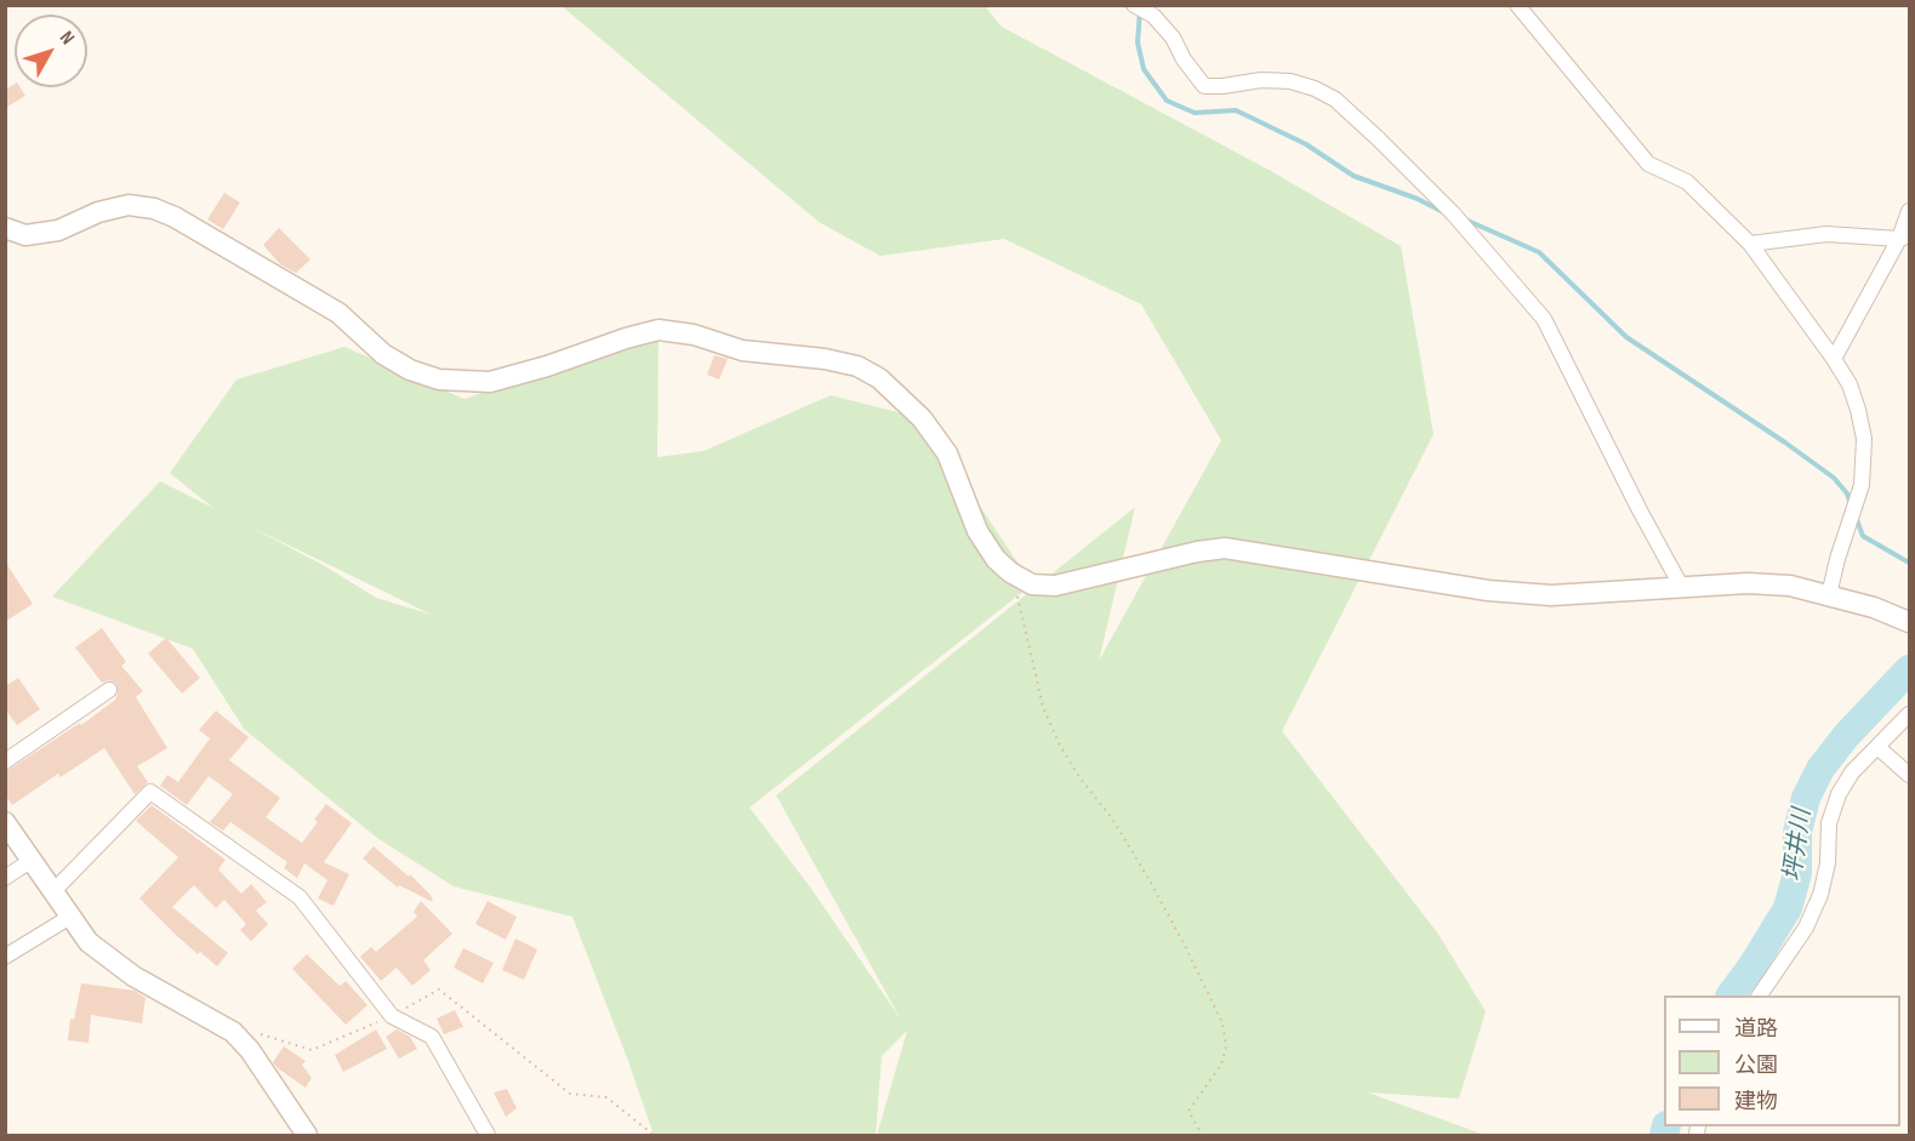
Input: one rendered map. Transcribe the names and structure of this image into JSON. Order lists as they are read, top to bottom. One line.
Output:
{"water":["坪井川"],"legend":["道路","公園","建物"],"north":"top right"}
